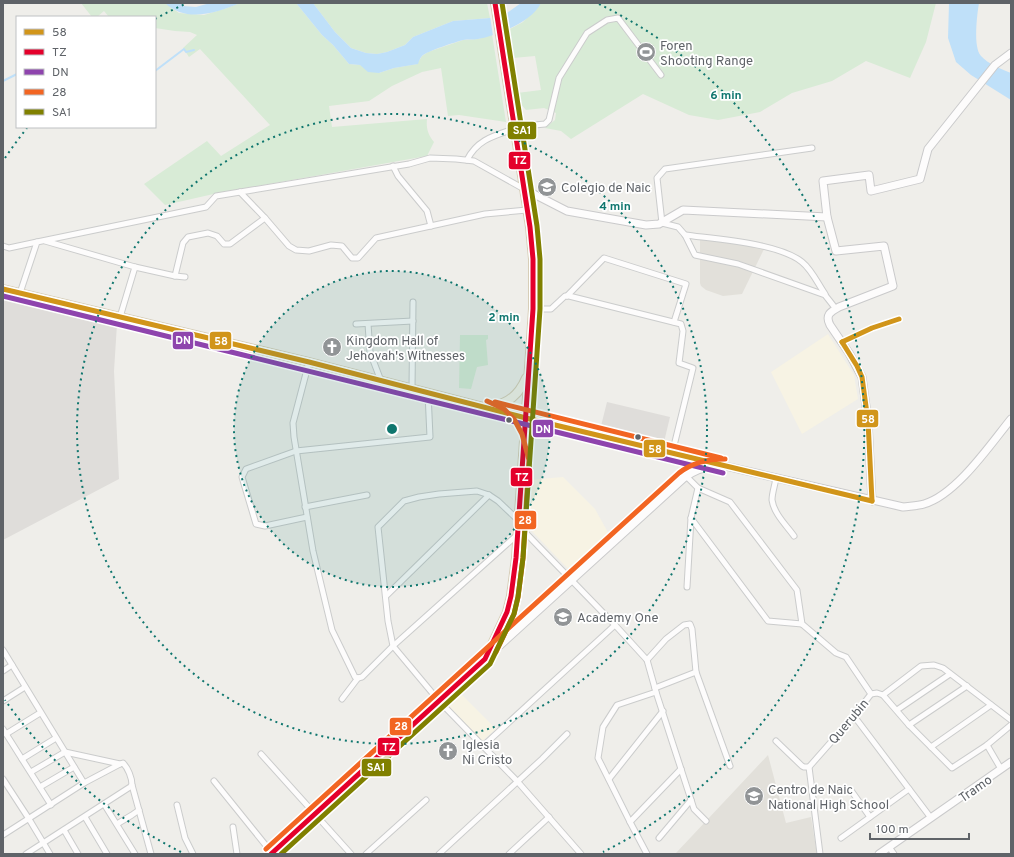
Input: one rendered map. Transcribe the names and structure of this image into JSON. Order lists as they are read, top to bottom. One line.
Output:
{"streets":{"street":["Querubin","Tramo"]},"places":{"sports":["Foren Shooting Range"],"school or university":["Colegio de Naic","Academy One","Centro de Naic National High School"],"church":["Kingdom Hall of Jehovah's Witnesses","Iglesia Ni Cristo"]},"lines":["transit line TZ","transit line SA1","transit line 58","transit line DN","transit line 28"],"legend":["58","TZ","DN","28","SA1"],"scale_bar":"100 m","rings":["6 min","4 min","2 min"]}
